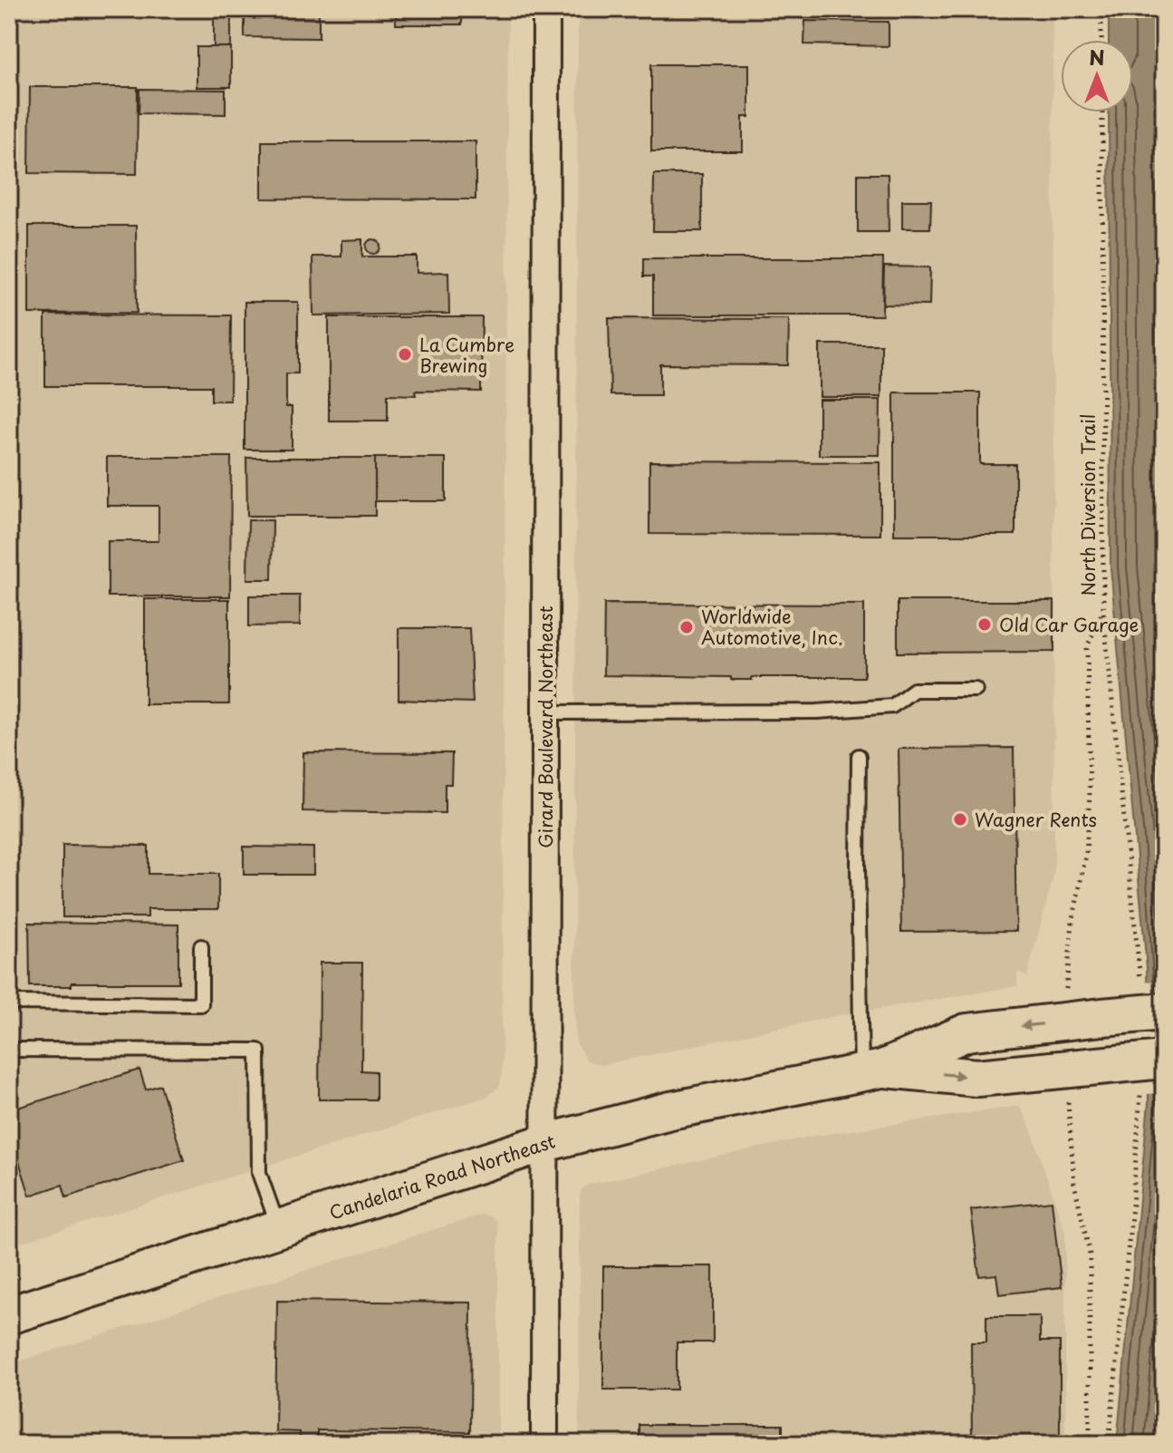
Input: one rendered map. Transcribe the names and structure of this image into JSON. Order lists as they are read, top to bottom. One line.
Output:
{"streets":{"main road":["Candelaria Road Northeast"],"street":["Girard Boulevard Northeast"],"path":["North Diversion Trail"]},"crossings":[["Girard Boulevard Northeast","Candelaria Road Northeast"]],"places":["La Cumbre Brewing","Old Car Garage","Worldwide Automotive, Inc.","Wagner Rents"],"north":"top"}
